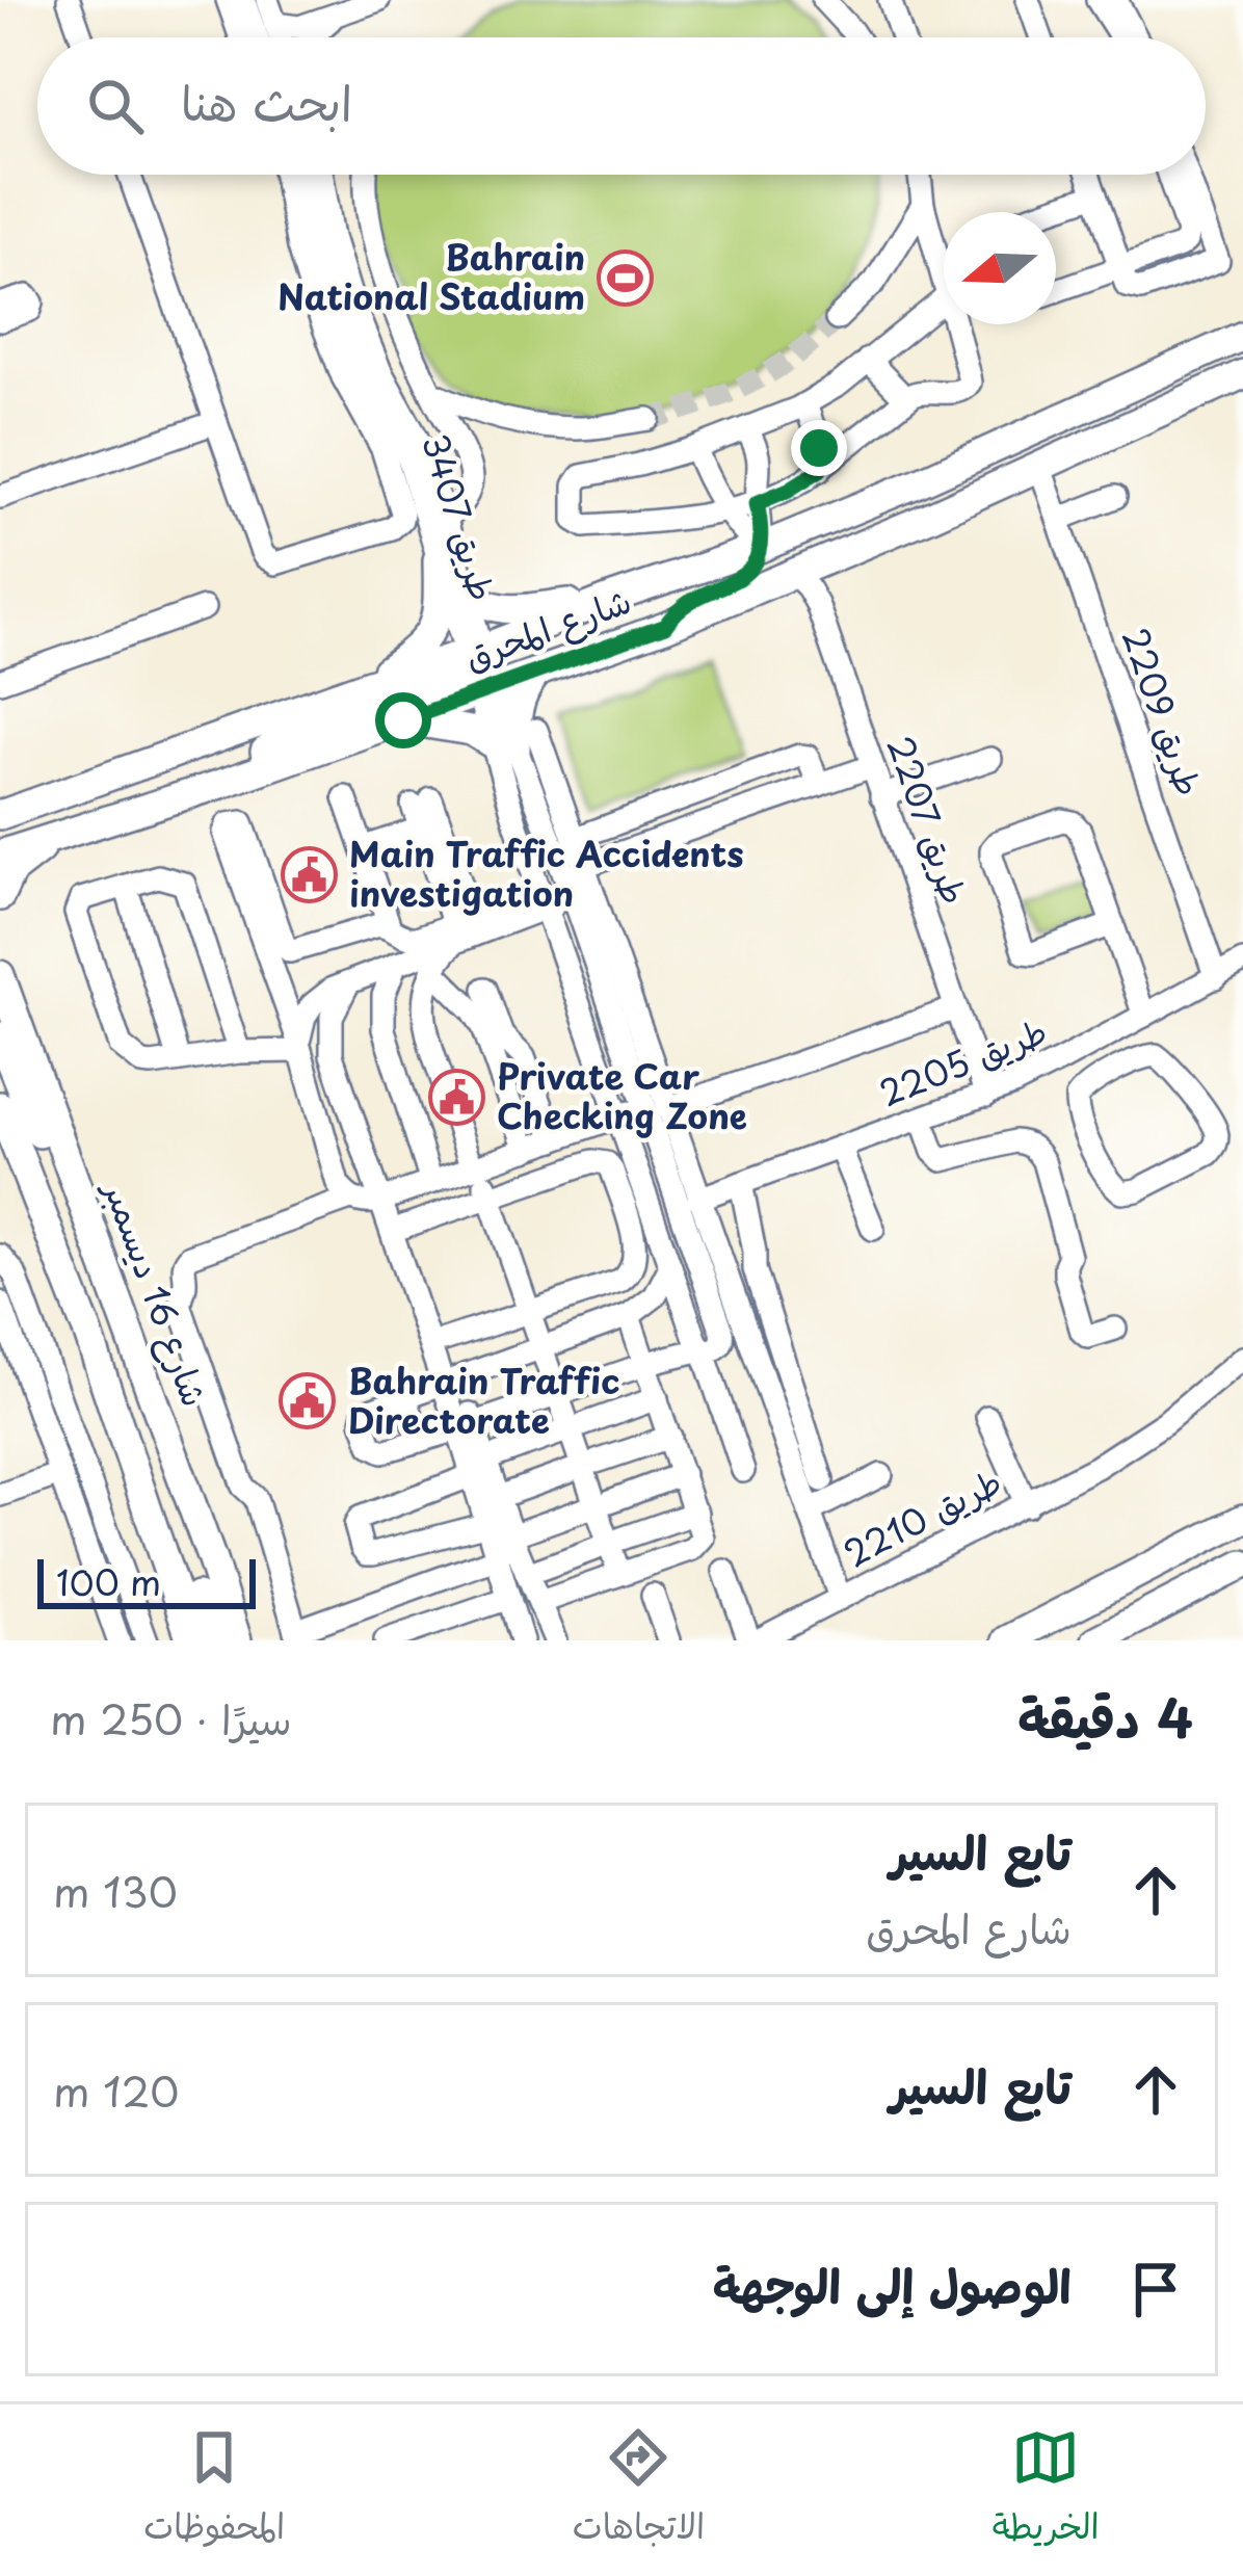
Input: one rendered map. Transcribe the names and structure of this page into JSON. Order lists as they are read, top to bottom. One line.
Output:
{"streets":{"main road":["شارع المحرق","شارع 16 ديسمبر"],"street":["طريق 3407","طريق 2209","طريق 2207","طريق 2205","طريق 2210"]},"crossings":[["طريق 3407","شارع المحرق"],["شارع المحرق","طريق 2209"],["شارع المحرق","طريق 2207"],["طريق 2209","طريق 2205"],["طريق 2207","طريق 2205"]],"places":{"sports":["Bahrain National Stadium"],"public building":["Main Traffic Accidents investigation","Private Car Checking Zone","Bahrain Traffic Directorate"]},"scale_bar":"100 m","north":"left","page":{"search":"ابحث هنا","scale":"100 m","heading":["4 دقيقة","سيرًا · 250 m"],"list":[["تابع السير","شارع المحرق","130 m"],["تابع السير","120 m"],"الوصول إلى الوجهة"],"nav":["الخريطة","الاتجاهات","المحفوظات"]}}
